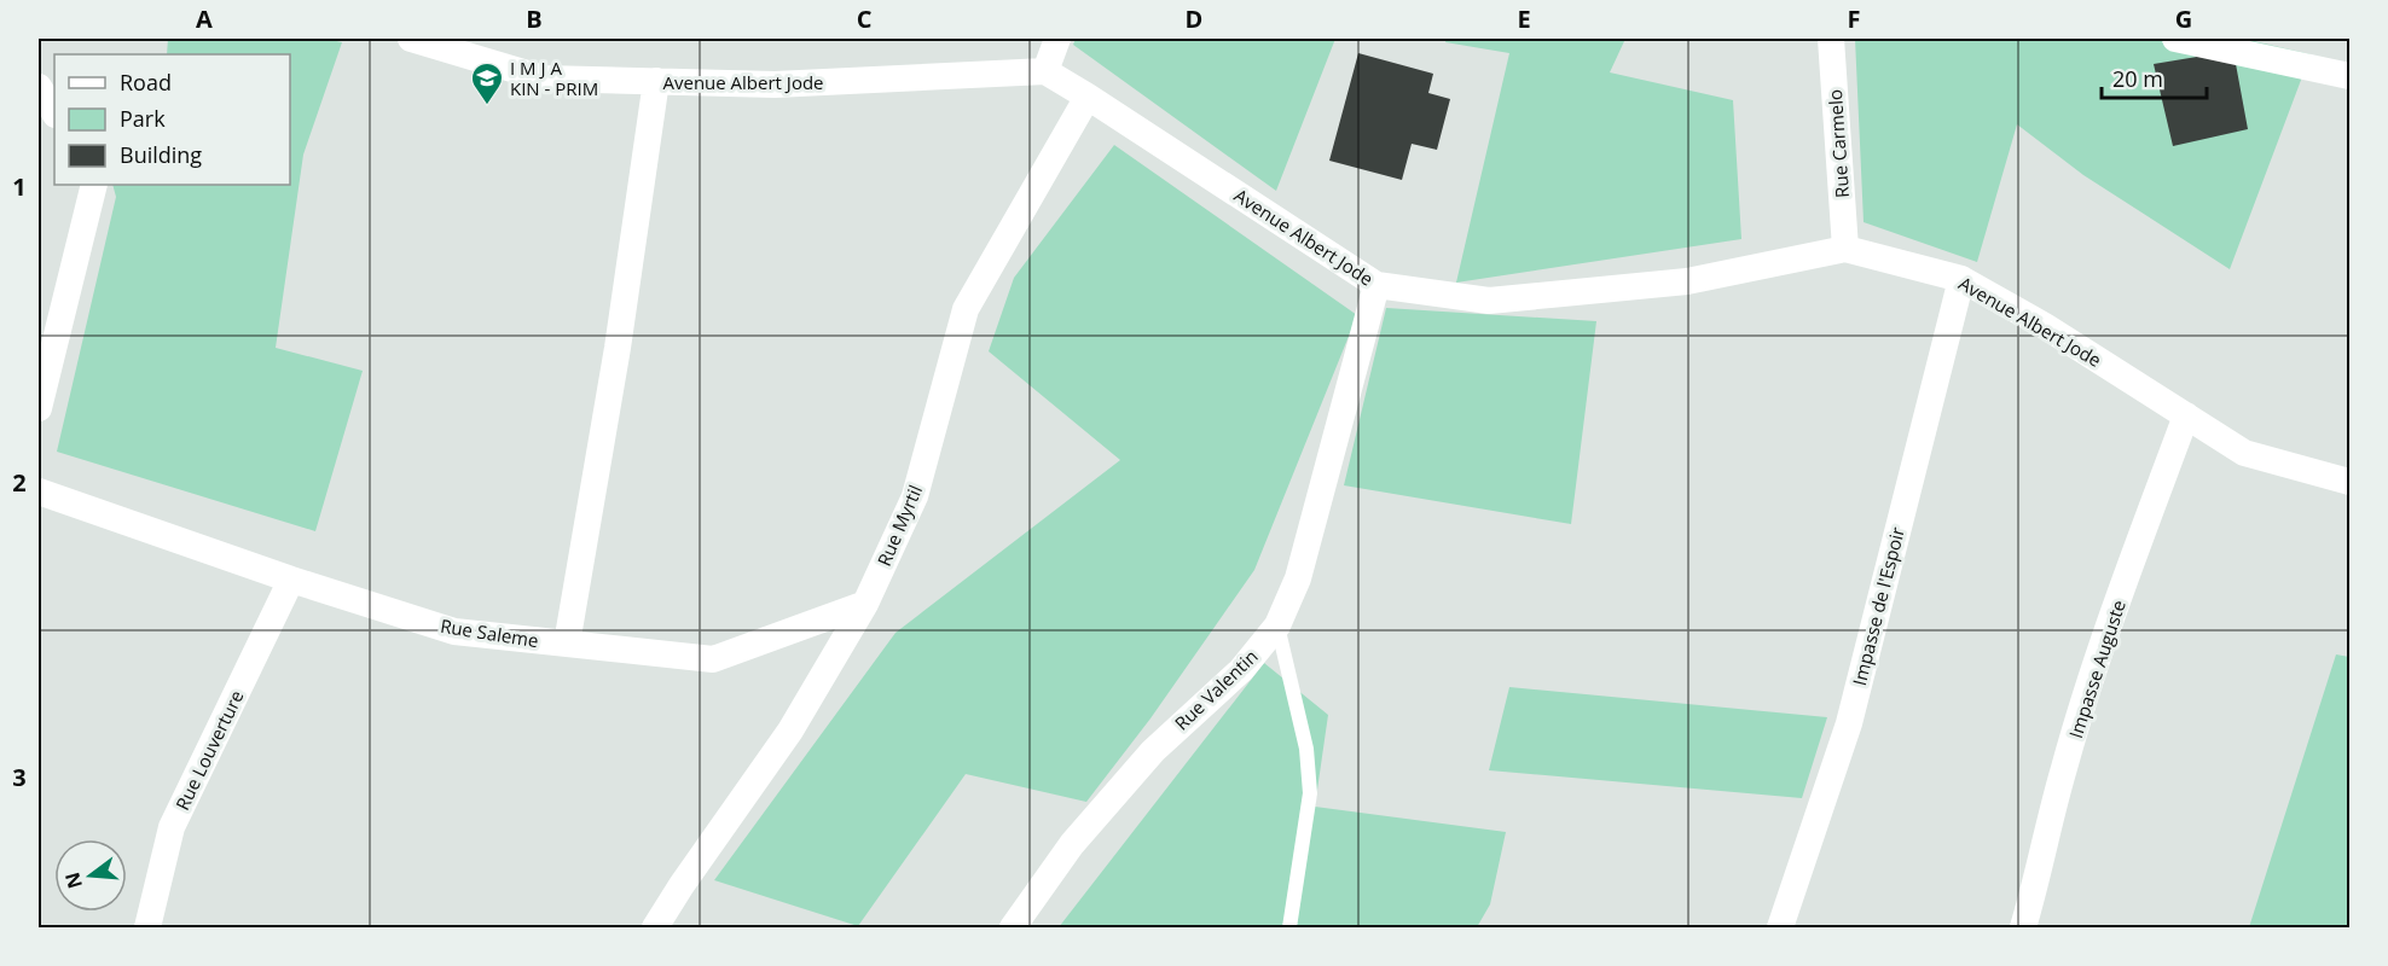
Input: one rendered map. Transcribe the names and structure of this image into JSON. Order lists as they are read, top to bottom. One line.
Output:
{"streets":{"street":["Avenue Albert Jode","Rue Carmelo","Rue Myrtil","Impasse de l'Espoir","Rue Saleme","Impasse Auguste","Rue Valentin","Rue Louverture"]},"crossings":[["Avenue Albert Jode","Rue Carmelo"],["Avenue Albert Jode","Rue Myrtil"],["Avenue Albert Jode","Impasse de l'Espoir"],["Avenue Albert Jode","Impasse Auguste"],["Avenue Albert Jode","Rue Valentin"],["Rue Myrtil","Rue Saleme"],["Rue Saleme","Rue Louverture"]],"places":{"school or university":["I M J A KIN - PRIM"]},"legend":["Road","Park","Building"],"scale_bar":"20 m","north":"left","grid":{"columns":["A","B","C","D","E","F","G"],"rows":["1","2","3"]}}
